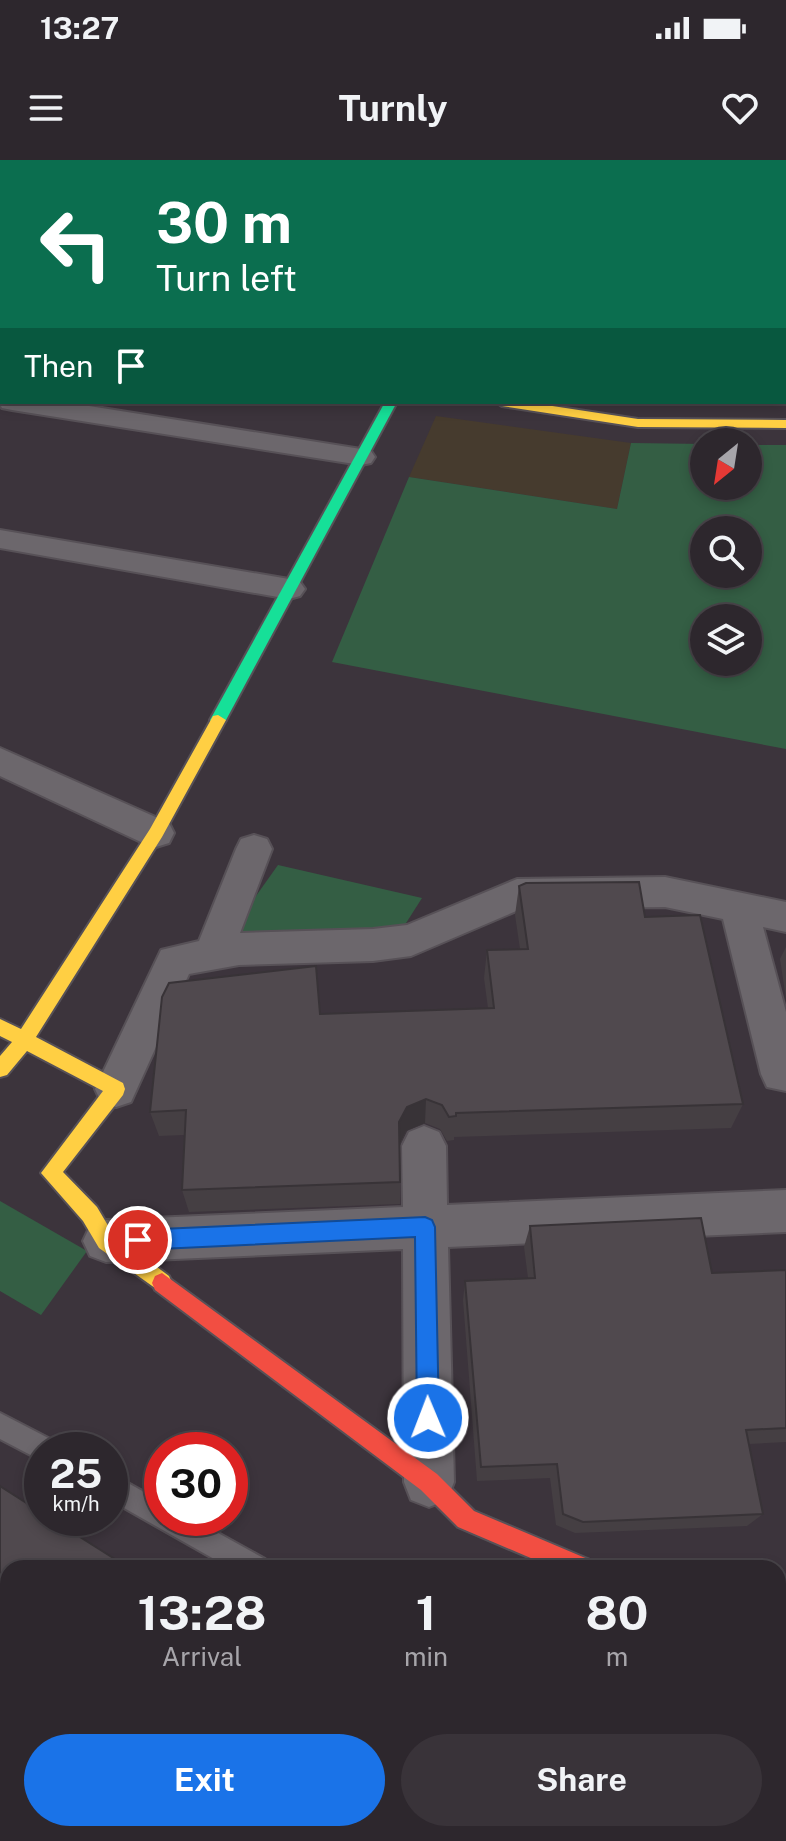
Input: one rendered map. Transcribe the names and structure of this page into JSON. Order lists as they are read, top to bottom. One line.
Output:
{"north":"bottom left","page":{"status":"13:27","header":"Turnly","turn":["30 m","Turn left"],"then":"Then","speed":"25 km/h","limit":"30","eta":["13:28","Arrival","1","min","80","m"],"buttons":["Exit","Share"]}}
